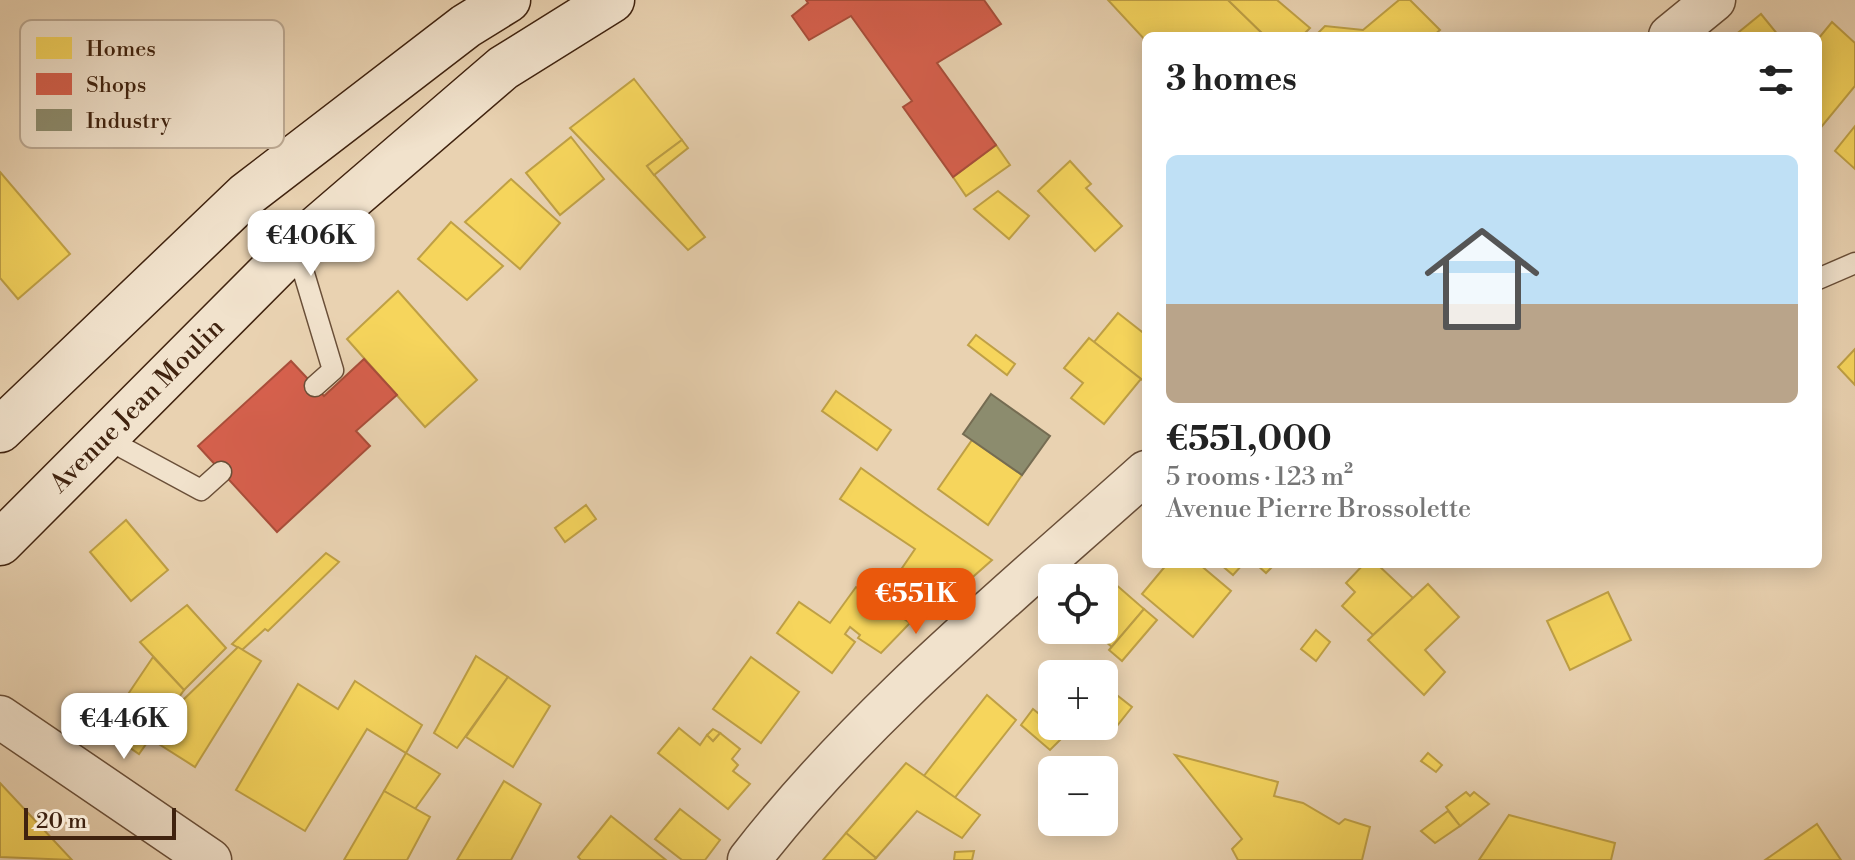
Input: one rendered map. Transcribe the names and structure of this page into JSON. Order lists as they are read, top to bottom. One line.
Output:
{"streets":{"main road":["Avenue Jean Moulin"]},"legend":["Homes","Shops","Industry"],"scale_bar":"20 m","page":{"heading":"3 homes","list":[{"name":"€551,000","note":"5 rooms · 123 m² · Avenue Pierre Brossolette"}],"price":["€406K","€551K","€446K"],"map_buttons":["+","−"],"scale":"20 m"}}
